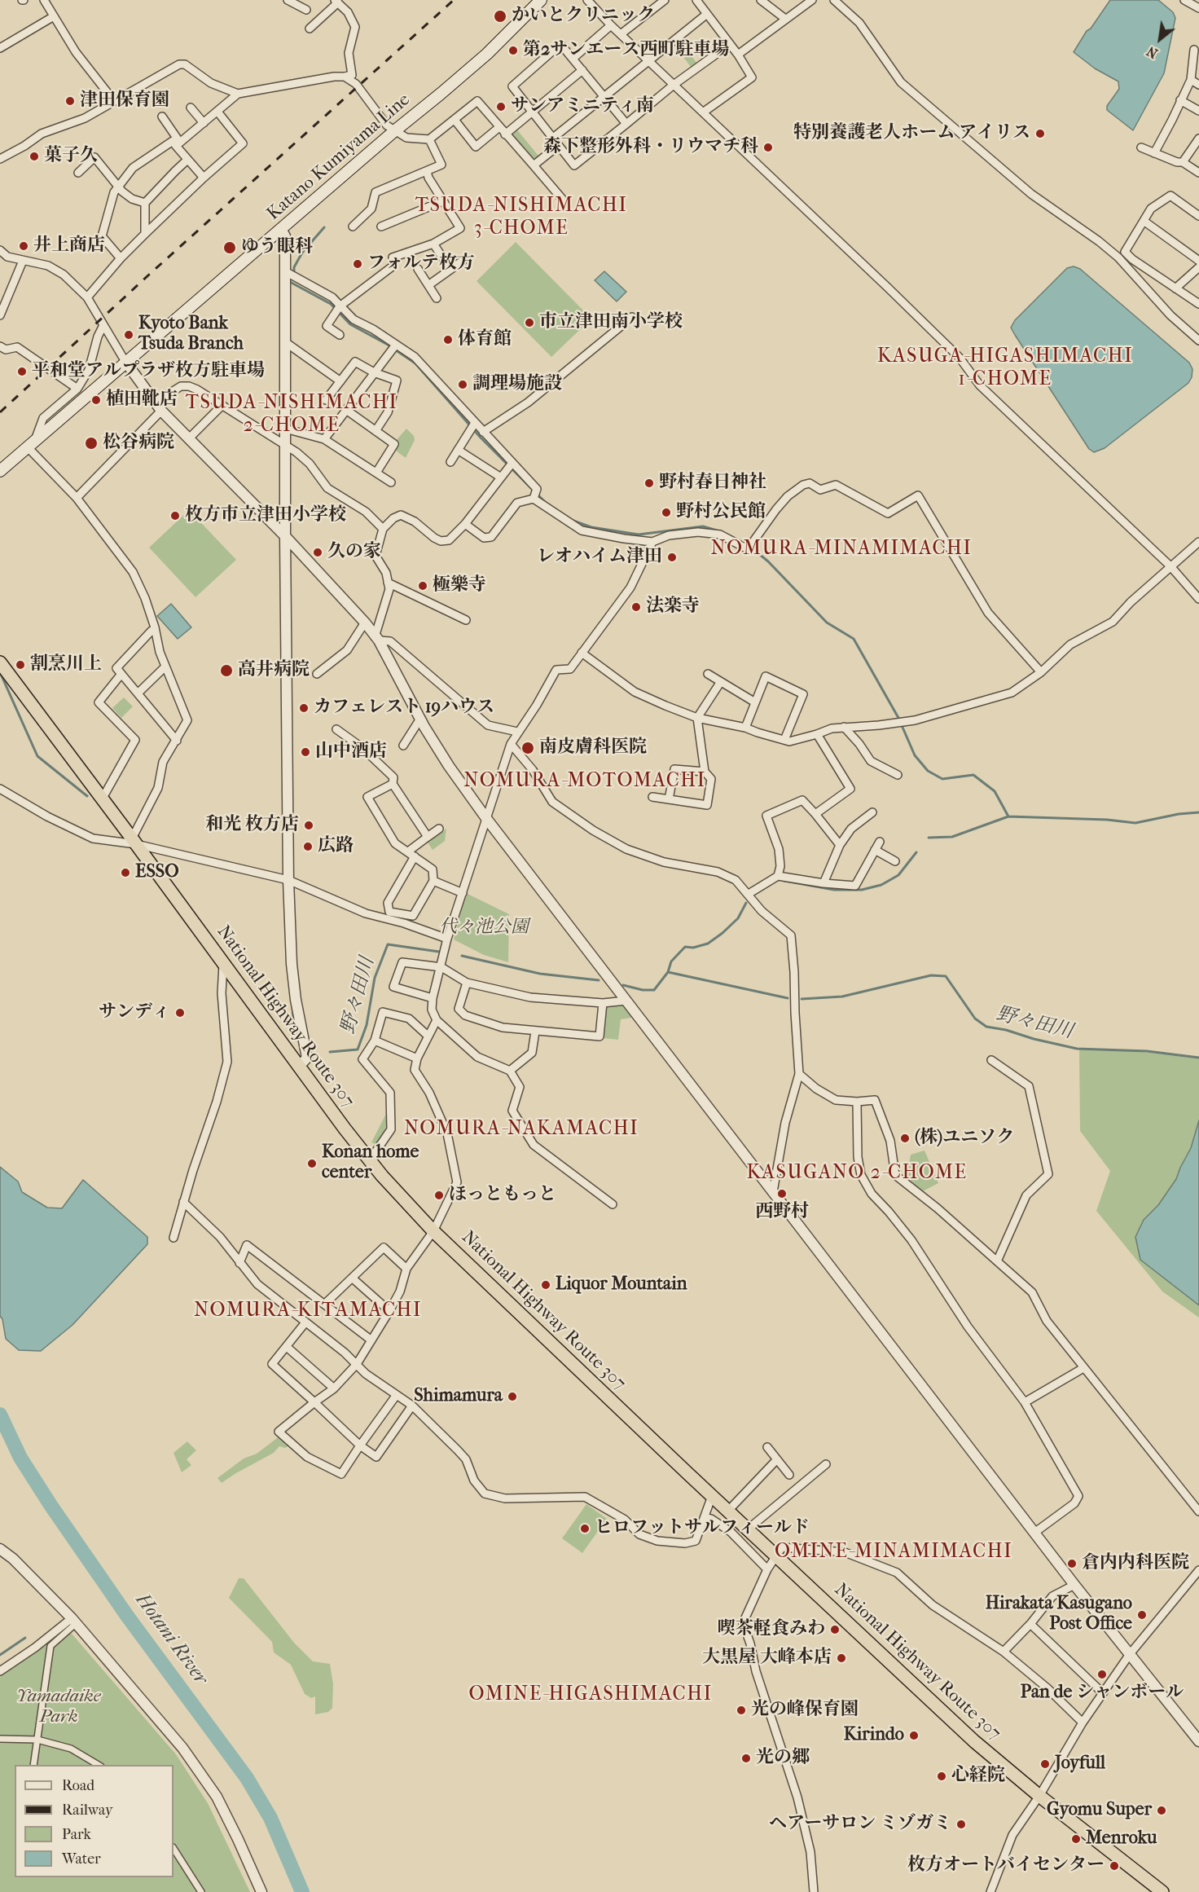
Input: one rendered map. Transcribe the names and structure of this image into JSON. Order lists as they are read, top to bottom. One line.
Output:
{"streets":{"highway":["National Highway Route 307"],"main road":["Katano Kumiyama Line"]},"districts":["TSUDA-NISHIMACHI 3-CHOME","KASUGA-HIGASHIMACHI 1-CHOME","TSUDA-NISHIMACHI 2-CHOME","NOMURA-MINAMIMACHI","NOMURA-MOTOMACHI","NOMURA-NAKAMACHI","KASUGANO 2-CHOME","NOMURA-KITAMACHI","OMINE-MINAMIMACHI","OMINE-HIGASHIMACHI"],"water":["野々田川","Hotani River"],"parks":["代々池公園","Yamadaike Park"],"places":["かいとクリニック","第2サンエース西町駐車場","津田保育園","サンアミニティ南","特別養護老人ホーム アイリス","森下整形外科・リウマチ科","菓子久","井上商店","ゆう眼科","フォルテ枚方","市立津田南小学校","Kyoto Bank Tsuda Branch","体育館","平和堂アルプラザ枚方駐車場","調理場施設","植田靴店","松谷病院","野村春日神社","野村公民館","枚方市立津田小学校","久の家","レオハイム津田","極樂寺","法楽寺","割烹川上","高井病院","カフェレスト 19ハウス","南皮膚科医院","山中酒店","和光 枚方店","広路","ESSO","サンディ","(株)ユニソク","Konan home center","西野村","ほっともっと","Liquor Mountain","Shimamura","ヒロフットサルフィールド","倉内内科医院","Hirakata Kasugano Post Office","喫茶軽食みわ","大黒屋 大峰本店","Pan de シャンボール","光の峰保育園","Kirindo","光の郷","Joyfull","心経院","Gyomu Super","ヘアーサロン ミゾガミ","Menroku","枚方オートバイセンター"],"legend":["Road","Railway","Park","Water"],"north":"bottom left"}
